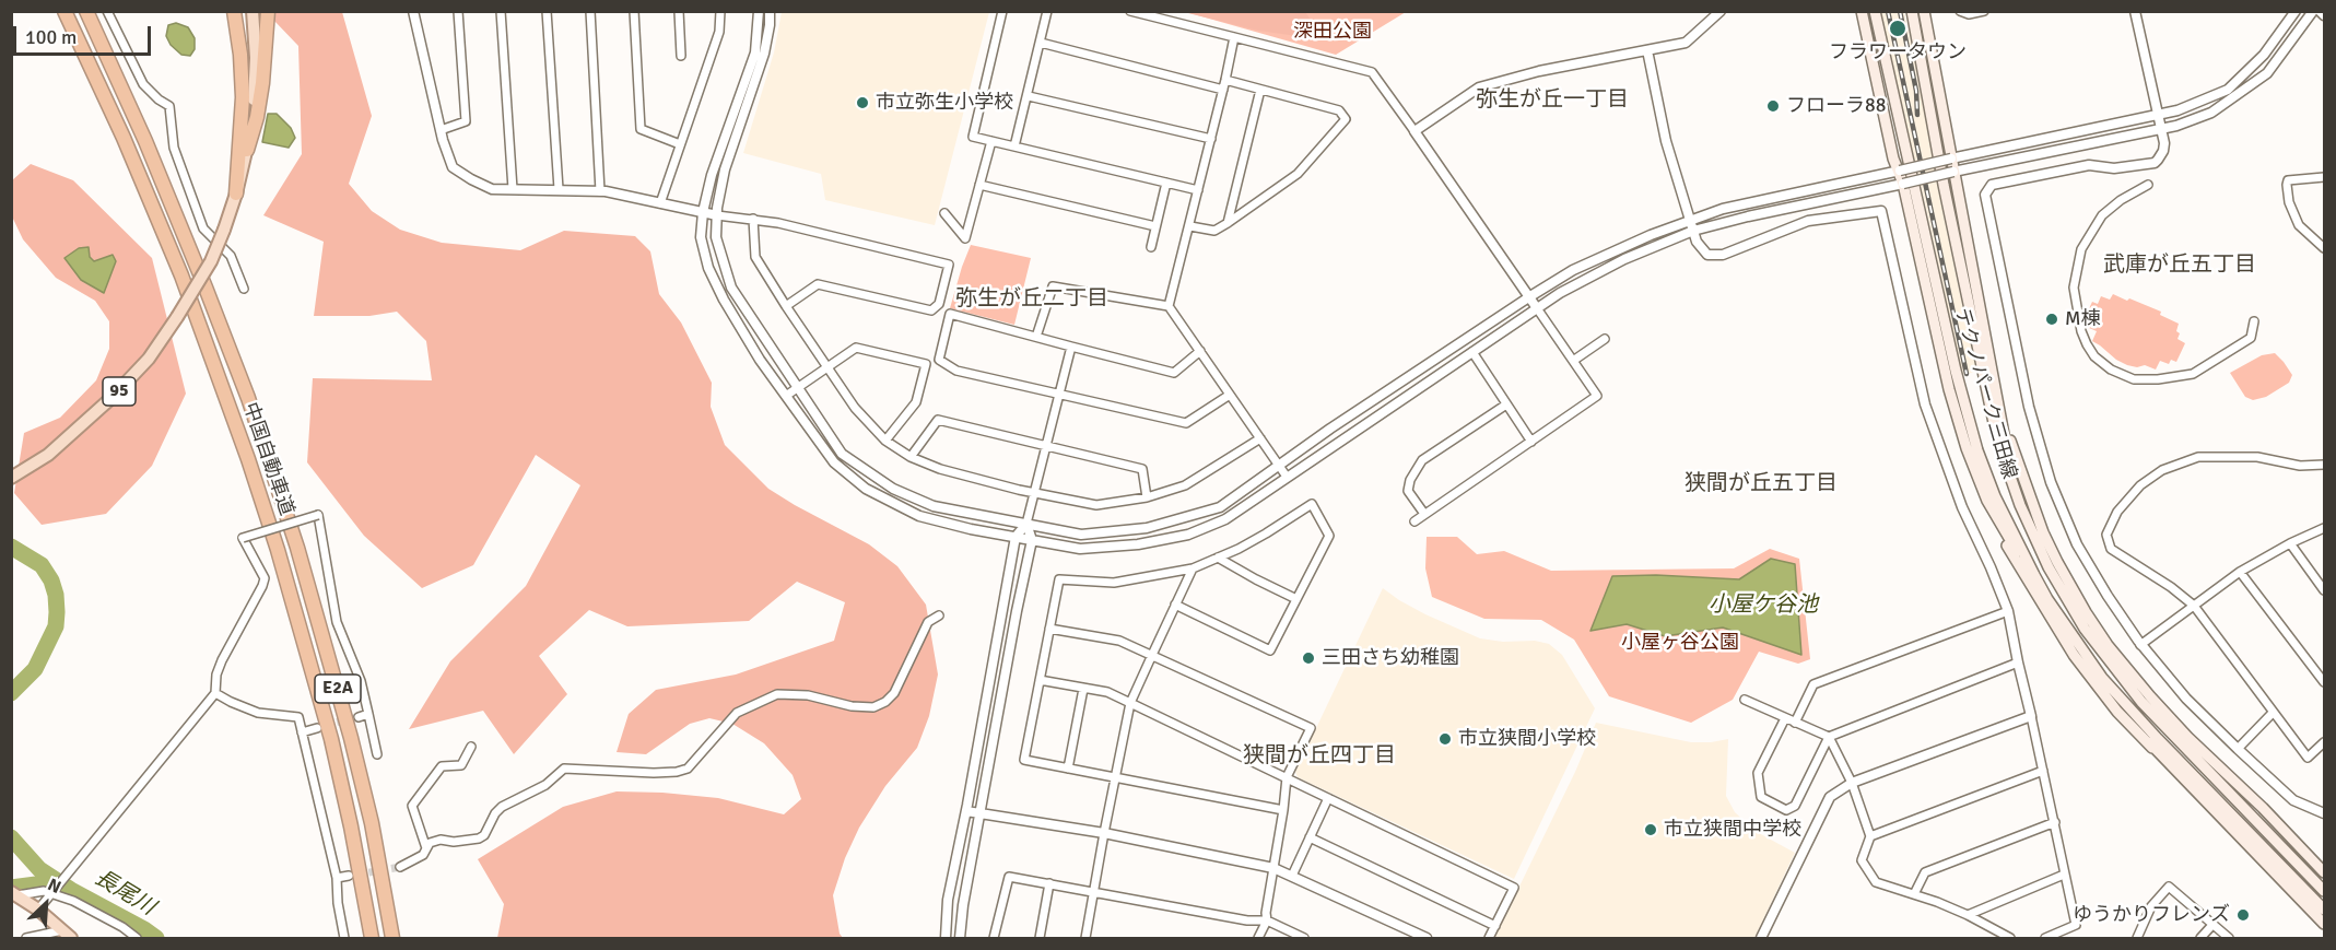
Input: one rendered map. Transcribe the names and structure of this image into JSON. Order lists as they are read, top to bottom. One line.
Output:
{"streets":{"highway":["中国自動車道","E2A"],"main road":["95","テクノパーク三田線"]},"districts":["弥生が丘一丁目","武庫が丘五丁目","弥生が丘二丁目","狭間が丘五丁目","狭間が丘四丁目"],"water":["小屋ケ谷池","長尾川"],"parks":["深田公園","小屋ヶ谷公園"],"places":["フラワータウン","市立弥生小学校","フローラ88","M棟","三田さち幼稚園","市立狭間小学校","市立狭間中学校","ゆうかりフレンズ"],"scale_bar":"100 m","north":"top right"}
